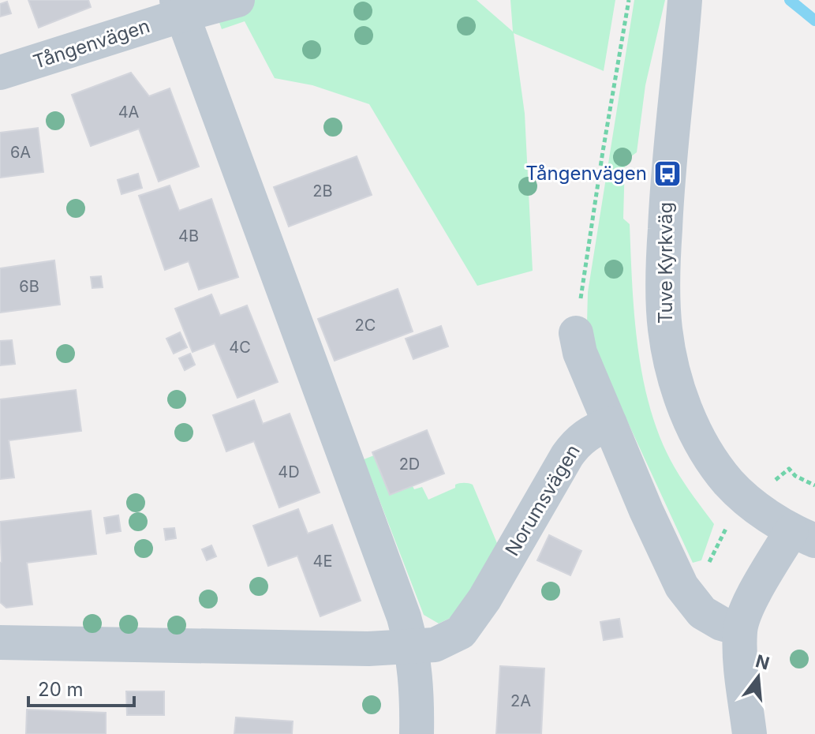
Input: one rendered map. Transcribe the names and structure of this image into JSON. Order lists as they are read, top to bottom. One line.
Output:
{"streets":{"street":["Tångenvägen","Tuve Kyrkväg","Norumsvägen"]},"places":{"bus stop":["Tångenvägen"]},"house_numbers":["4A","6A","2B","4B","6B","2C","4C","2D","4D","4E","2A"],"scale_bar":"20 m","north":"top"}
